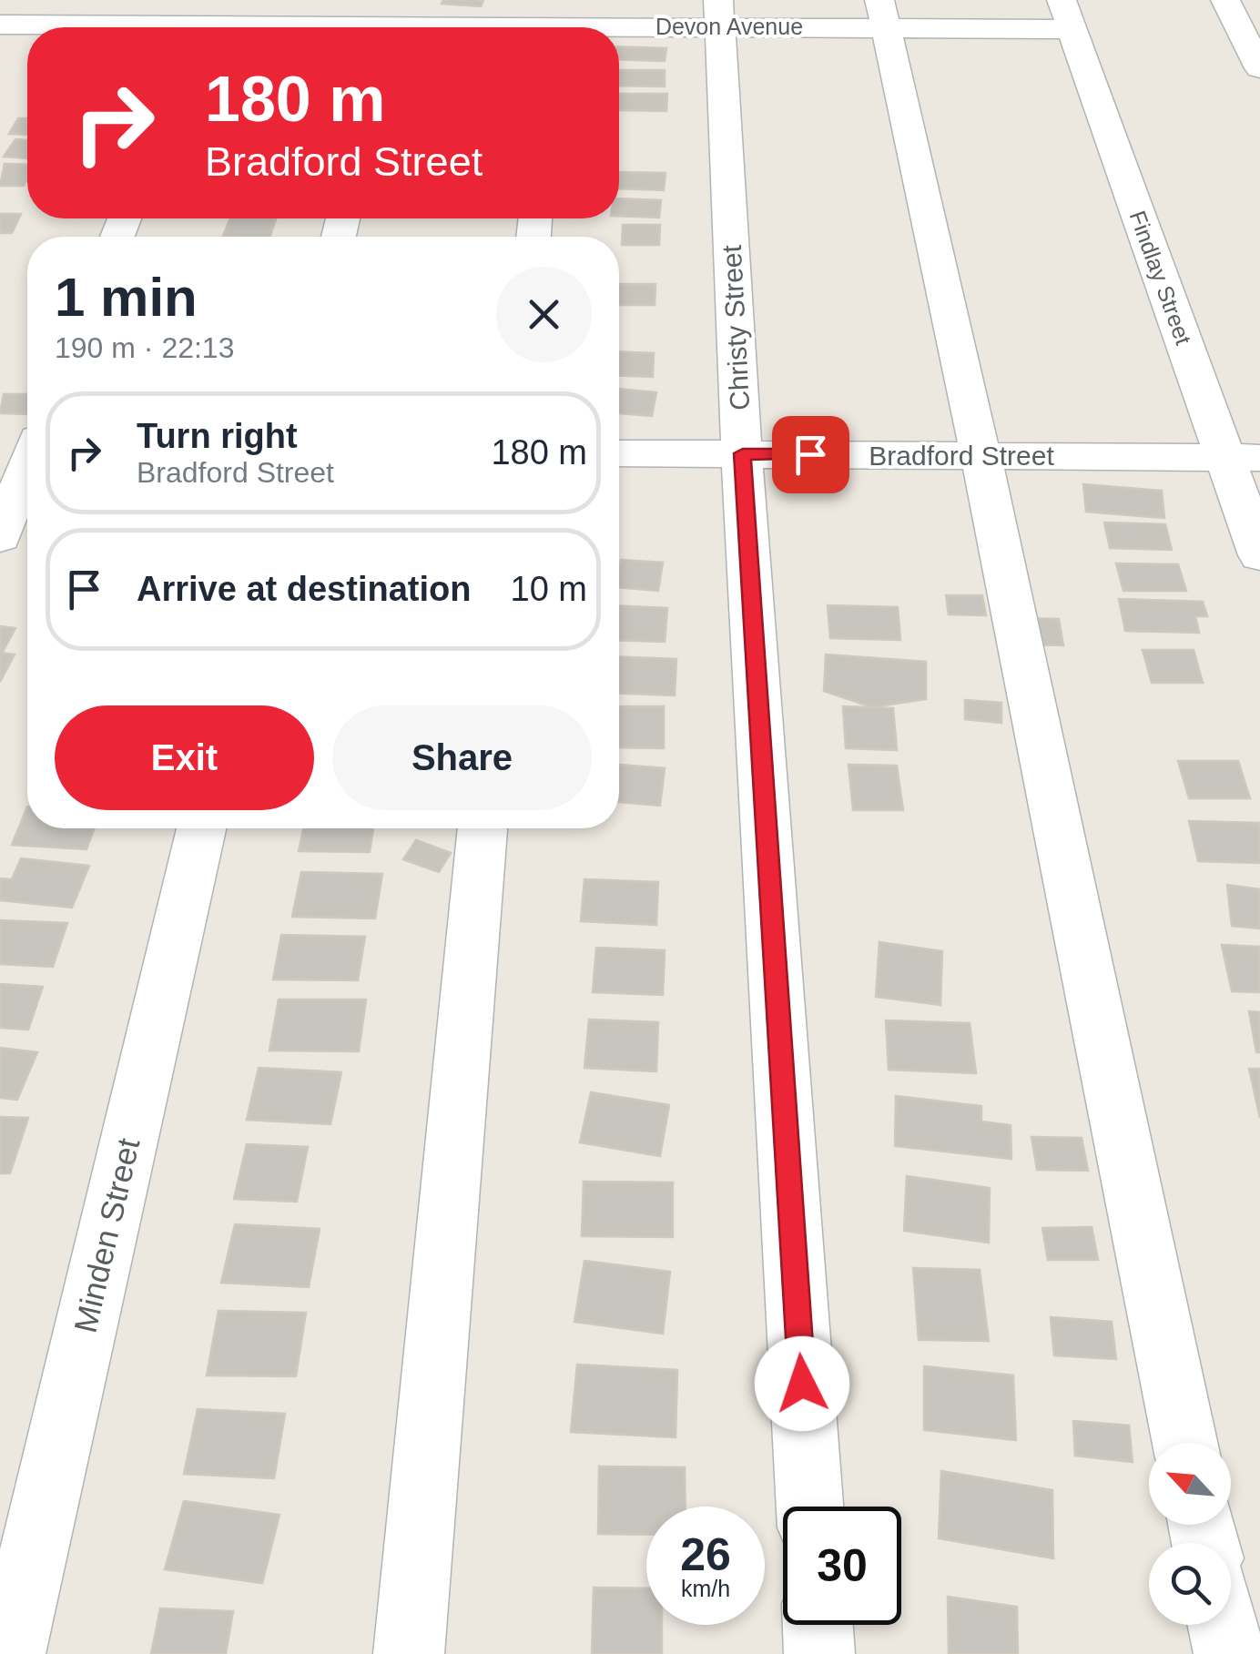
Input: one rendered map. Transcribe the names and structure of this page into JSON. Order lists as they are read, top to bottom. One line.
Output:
{"streets":{"street":["Devon Avenue","Findlay Street","Christy Street","Bradford Street","Minden Street"]},"crossings":[["Devon Avenue","Findlay Street"],["Devon Avenue","Christy Street"],["Findlay Street","Bradford Street"],["Christy Street","Bradford Street"]],"north":"top left","page":{"turn":["180 m","Bradford Street"],"heading":["1 min","190 m · 22:13"],"list":[{"name":"Turn right","note":"Bradford Street","value":"180 m"},{"name":"Arrive at destination","value":"10 m"}],"buttons":["Exit","Share"],"speed":"26 km/h","limit":"30"}}
